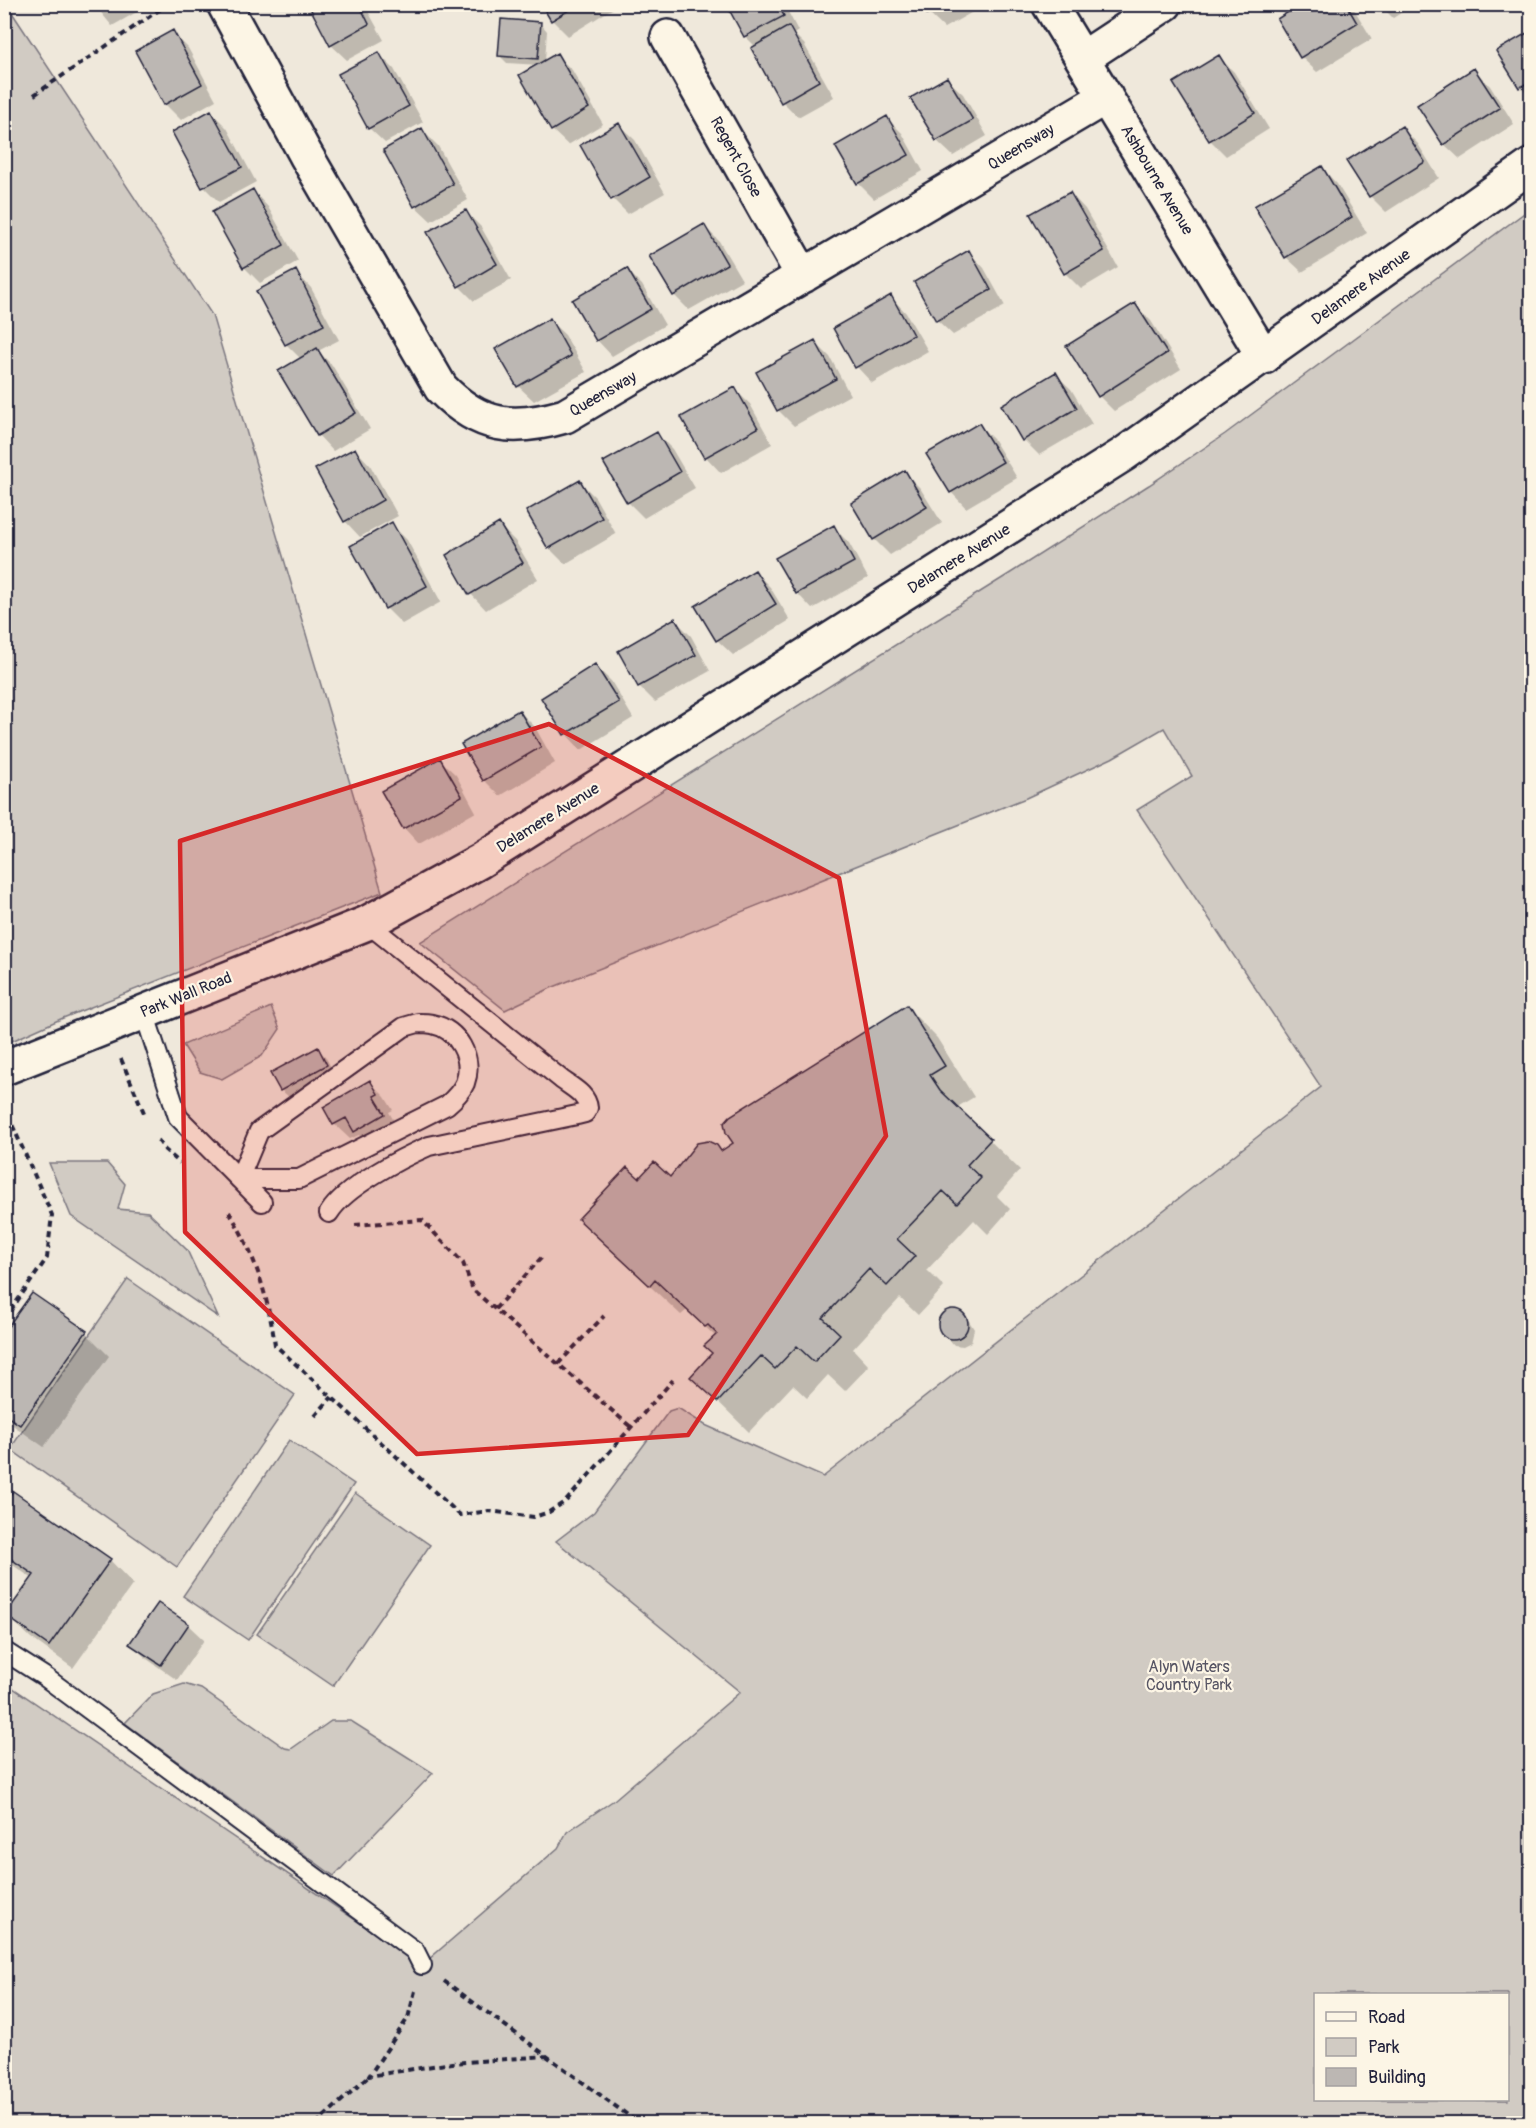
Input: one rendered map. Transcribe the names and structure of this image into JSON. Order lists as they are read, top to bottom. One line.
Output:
{"streets":{"street":["Queensway","Regent Close","Ashbourne Avenue","Delamere Avenue","Park Wall Road"]},"crossings":[["Queensway","Regent Close"],["Queensway","Ashbourne Avenue"],["Ashbourne Avenue","Delamere Avenue"],["Delamere Avenue","Park Wall Road"]],"parks":["Alyn Waters Country Park"],"legend":["Road","Park","Building"]}
